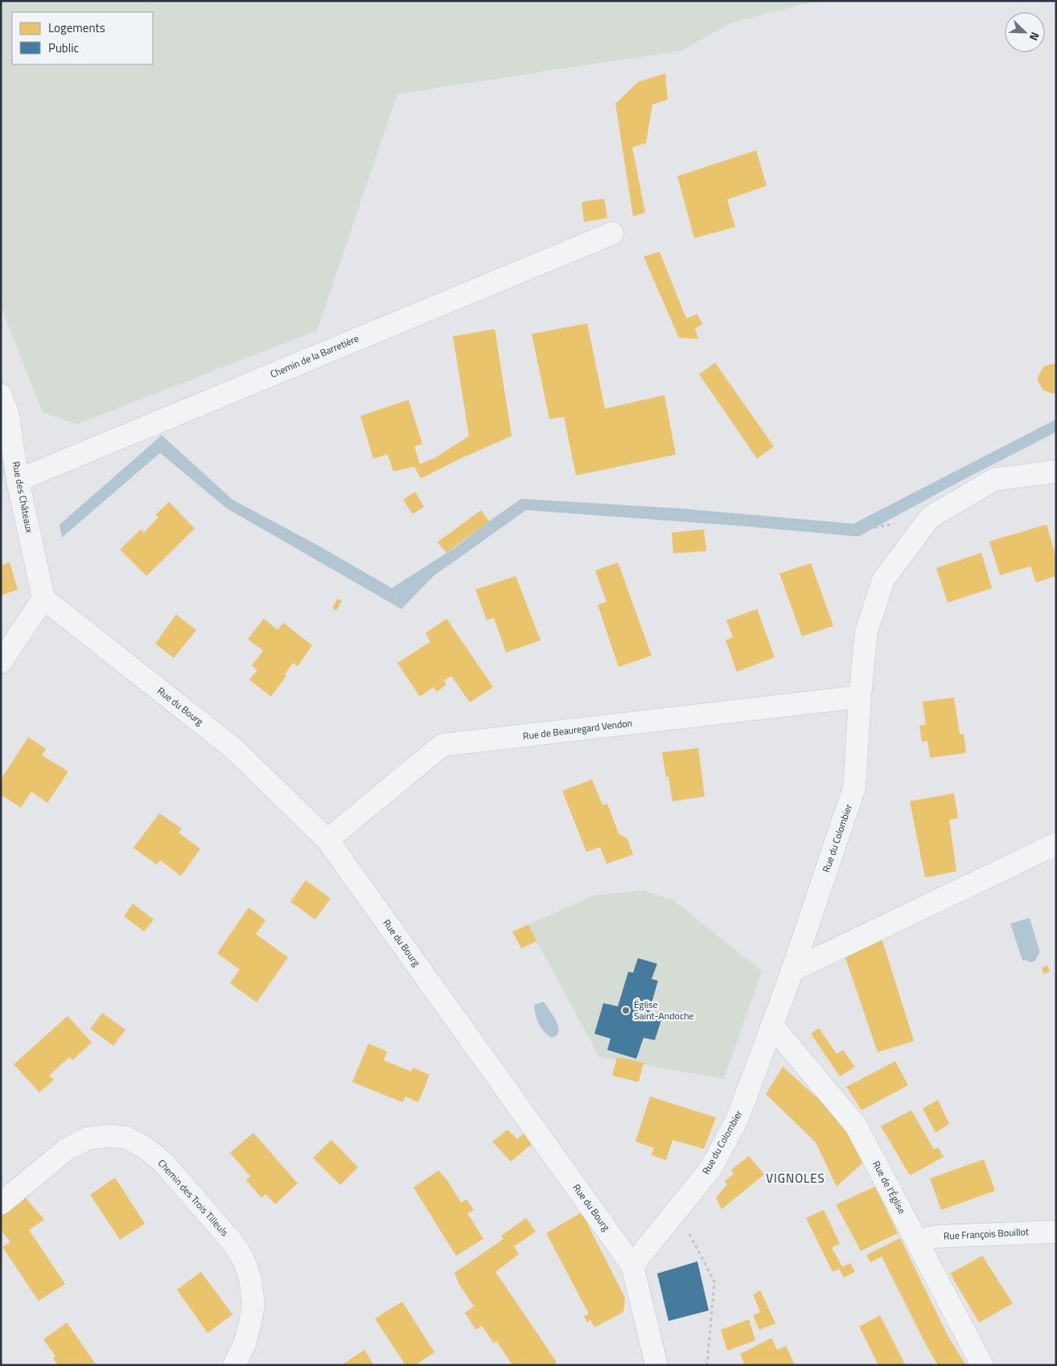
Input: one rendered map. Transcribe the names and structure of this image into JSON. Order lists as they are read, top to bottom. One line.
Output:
{"streets":{"street":["Chemin de la Barretière","Rue des Châteaux","Rue du Bourg","Rue de Beauregard Vendon","Rue du Colombier","Rue de l'Église","Chemin des Trois Tilleuls","Rue François Bouillot"]},"crossings":[["Chemin de la Barretière","Rue des Châteaux"],["Rue des Châteaux","Rue du Bourg"],["Rue du Bourg","Rue de Beauregard Vendon"],["Rue du Bourg","Rue du Colombier"],["Rue de Beauregard Vendon","Rue du Colombier"],["Rue du Colombier","Rue de l'Église"],["Rue de l'Église","Rue François Bouillot"]],"districts":["VIGNOLES"],"places":["Église Saint-Andoche"],"legend":["Logements","Public"],"north":"bottom right"}
